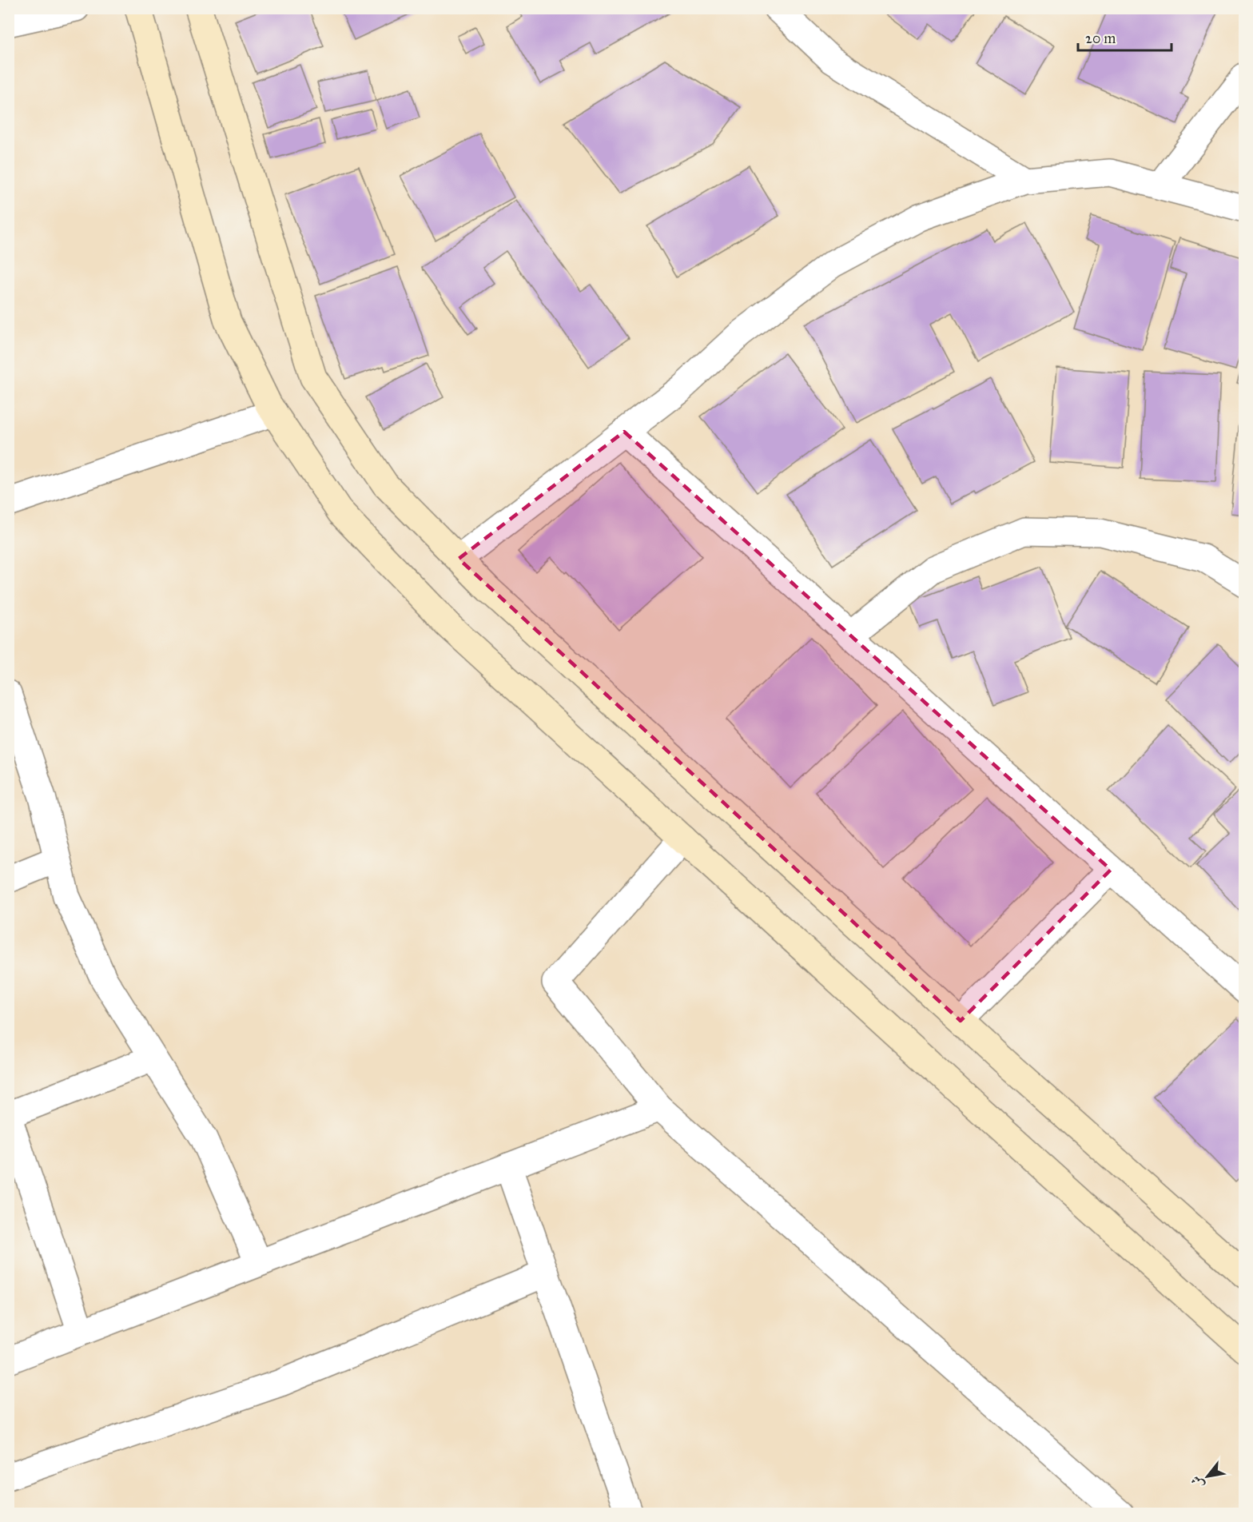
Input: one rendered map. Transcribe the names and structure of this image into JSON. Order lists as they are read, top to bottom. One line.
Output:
{"scale_bar":"20 m","north":"bottom left"}
